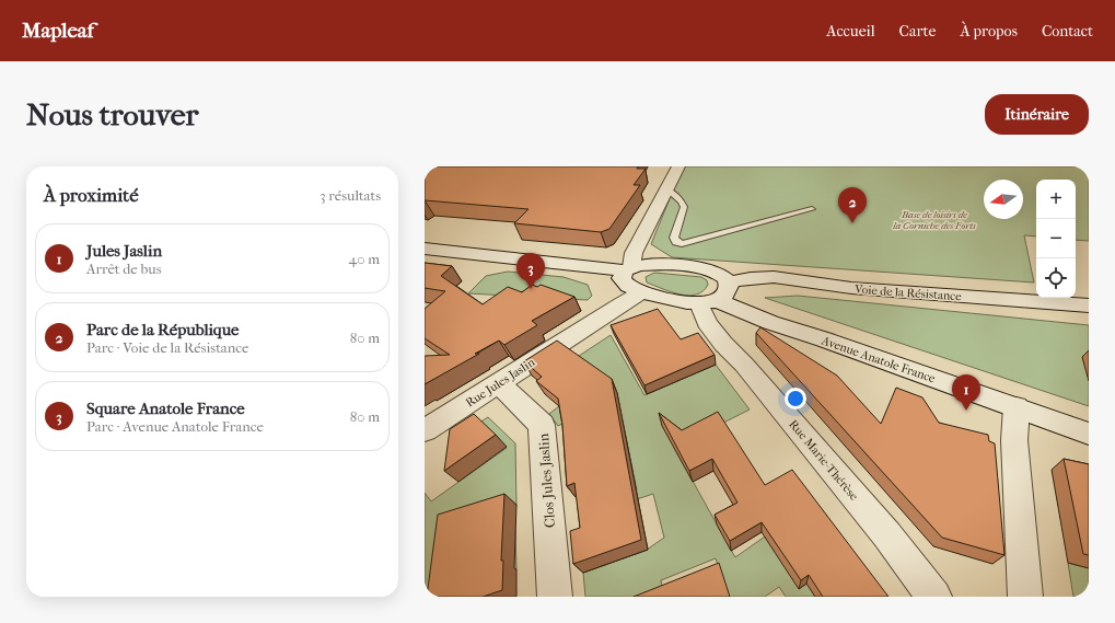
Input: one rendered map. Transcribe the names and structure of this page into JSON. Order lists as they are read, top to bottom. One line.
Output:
{"streets":{"street":["Voie de la Résistance","Avenue Anatole France","Rue Jules Jaslin","Rue Marie-Thérèse","Clos Jules Jaslin"]},"crossings":[["Voie de la Résistance","Avenue Anatole France"],["Voie de la Résistance","Rue Marie-Thérèse"],["Avenue Anatole France","Rue Marie-Thérèse"],["Rue Jules Jaslin","Clos Jules Jaslin"]],"parks":["Base de loisirs de la Corniche des Forts"],"north":"left","page":{"header":"Mapleaf","nav":["Accueil","Carte","À propos","Contact"],"buttons":"Itinéraire","title":"Nous trouver","heading":["À proximité","3 résultats"],"map_buttons":["+","−"],"pins":["2","3","1"],"list":[{"mark":"1","name":"Jules Jaslin","note":"Arrêt de bus","value":"40 m"},{"mark":"2","name":"Parc de la République","note":"Parc · Voie de la Résistance","value":"80 m"},{"mark":"3","name":"Square Anatole France","note":"Parc · Avenue Anatole France","value":"80 m"}]}}
